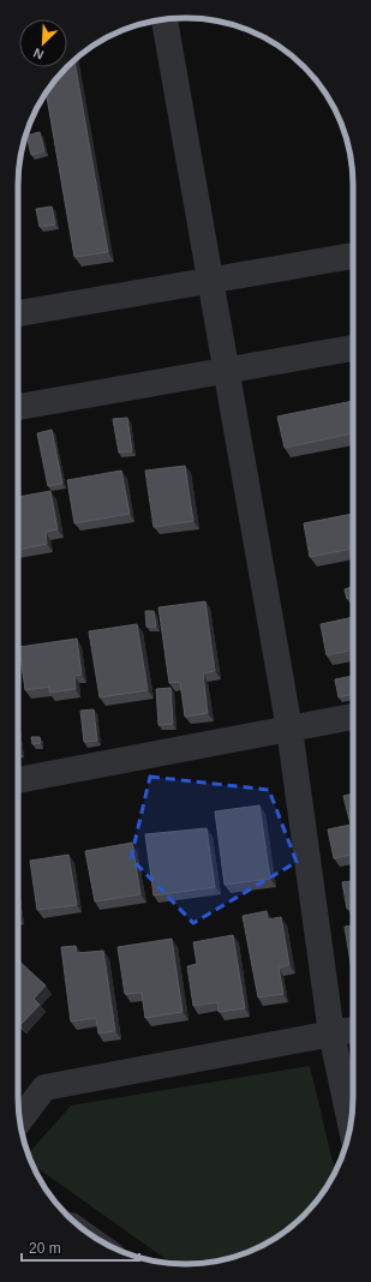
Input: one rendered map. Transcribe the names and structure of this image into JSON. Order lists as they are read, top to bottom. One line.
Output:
{"scale_bar":"20 m","north":"bottom left"}
